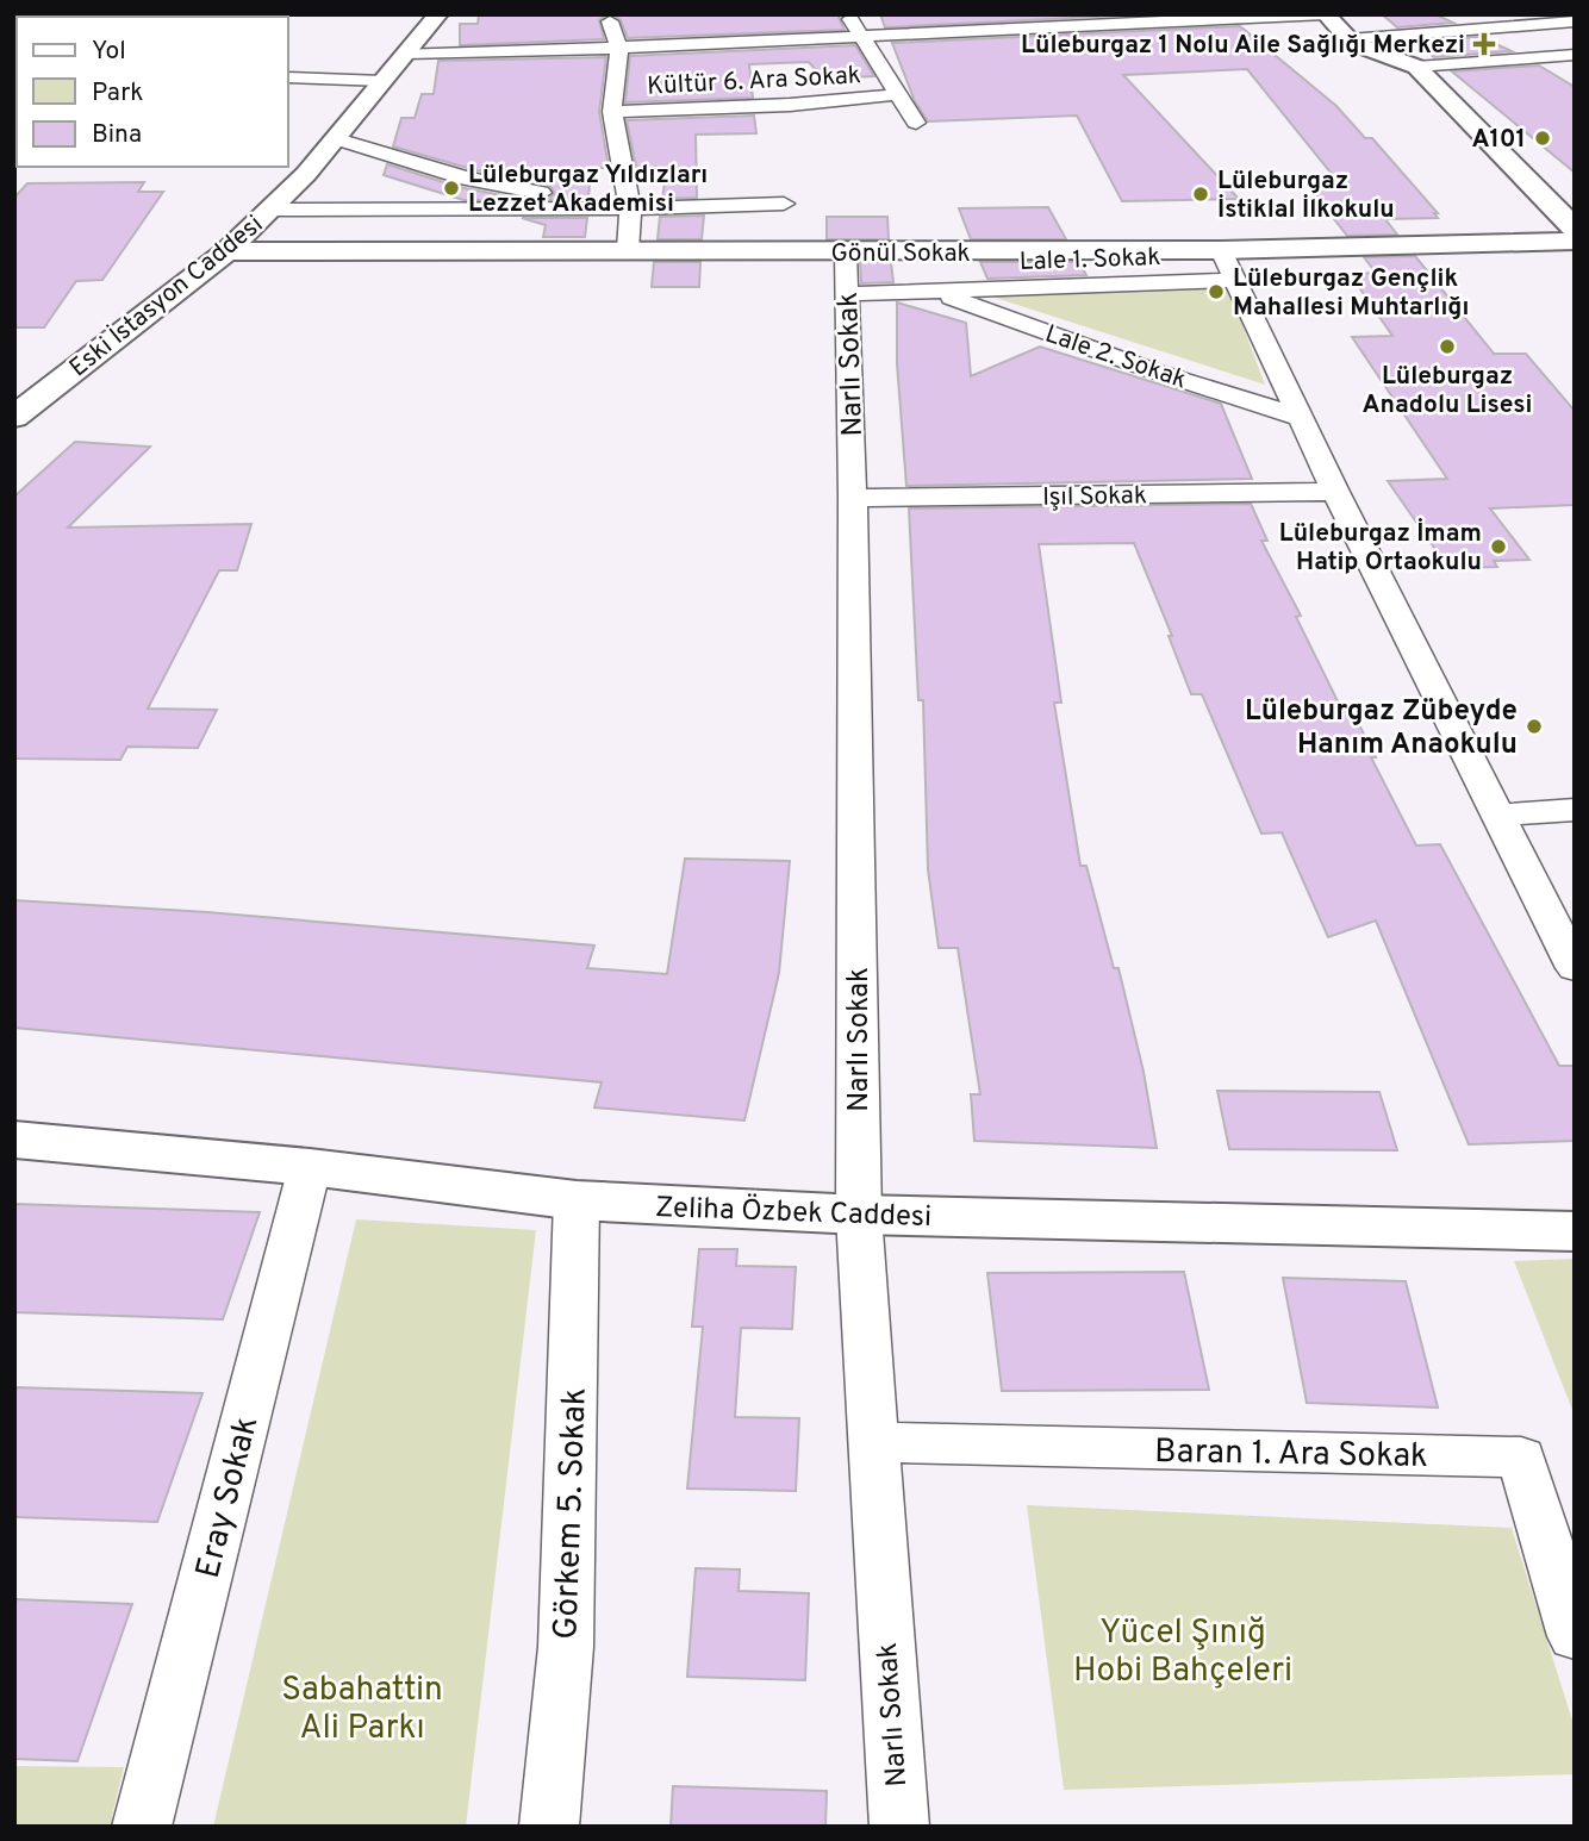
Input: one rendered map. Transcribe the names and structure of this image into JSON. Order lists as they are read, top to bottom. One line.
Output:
{"streets":{"street":["Kültür 6. Ara Sokak","Gönül Sokak","Lale 1. Sokak","Eski İstasyon Caddesi","Lale 2. Sokak","Narlı Sokak","Işıl Sokak","Zeliha Özbek Caddesi","Baran 1. Ara Sokak","Eray Sokak","Görkem 5. Sokak"]},"crossings":[["Gönül Sokak","Eski İstasyon Caddesi"],["Gönül Sokak","Narlı Sokak"],["Lale 1. Sokak","Lale 2. Sokak"],["Lale 1. Sokak","Narlı Sokak"],["Narlı Sokak","Işıl Sokak"],["Narlı Sokak","Zeliha Özbek Caddesi"],["Narlı Sokak","Baran 1. Ara Sokak"],["Zeliha Özbek Caddesi","Eray Sokak"],["Zeliha Özbek Caddesi","Görkem 5. Sokak"]],"parks":["Yücel Şınığ Hobi Bahçeleri","Sabahattin Ali Parkı"],"places":{"health":["Lüleburgaz 1 Nolu Aile Sağlığı Merkezi"],"other":["A101","Lüleburgaz Yıldızları Lezzet Akademisi","Lüleburgaz İstiklal İlkokulu","Lüleburgaz Gençlik Mahallesi Muhtarlığı","Lüleburgaz Anadolu Lisesi","Lüleburgaz İmam Hatip Ortaokulu","Lüleburgaz Zübeyde Hanım Anaokulu"]},"legend":["Yol","Park","Bina"]}
